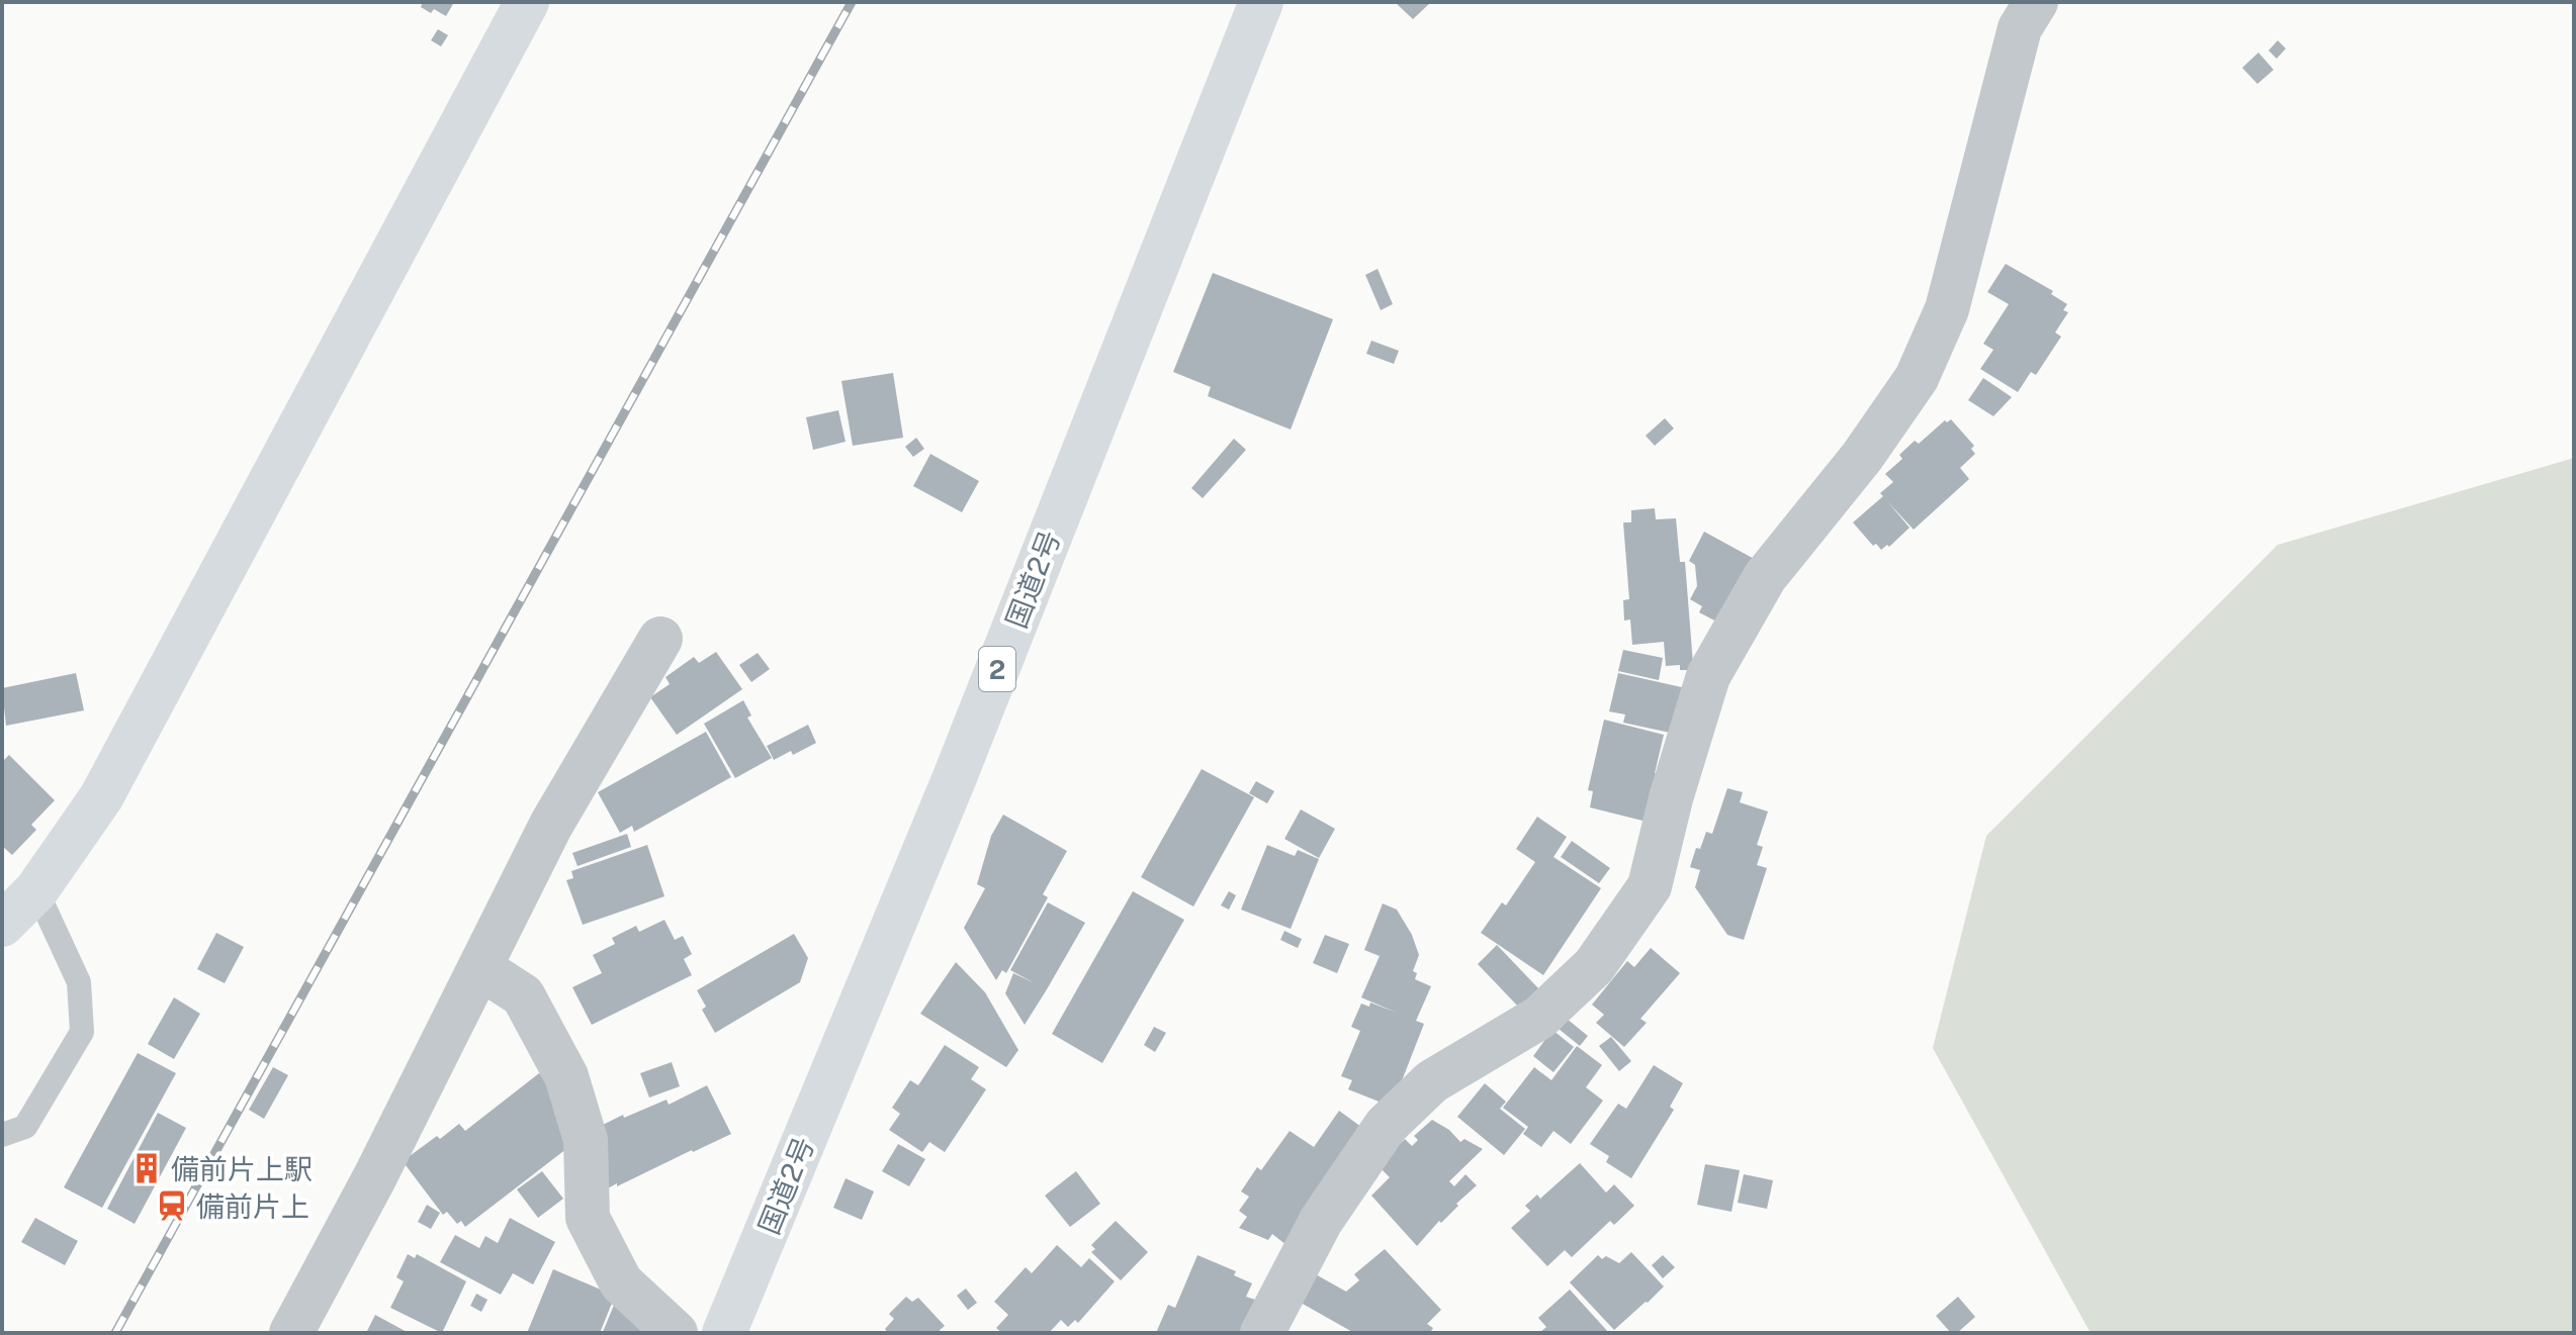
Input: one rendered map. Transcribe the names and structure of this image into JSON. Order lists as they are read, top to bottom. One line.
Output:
{"streets":{"main road":["国道2号","2"]},"places":{"building":["備前片上駅"],"station":["備前片上"]}}
